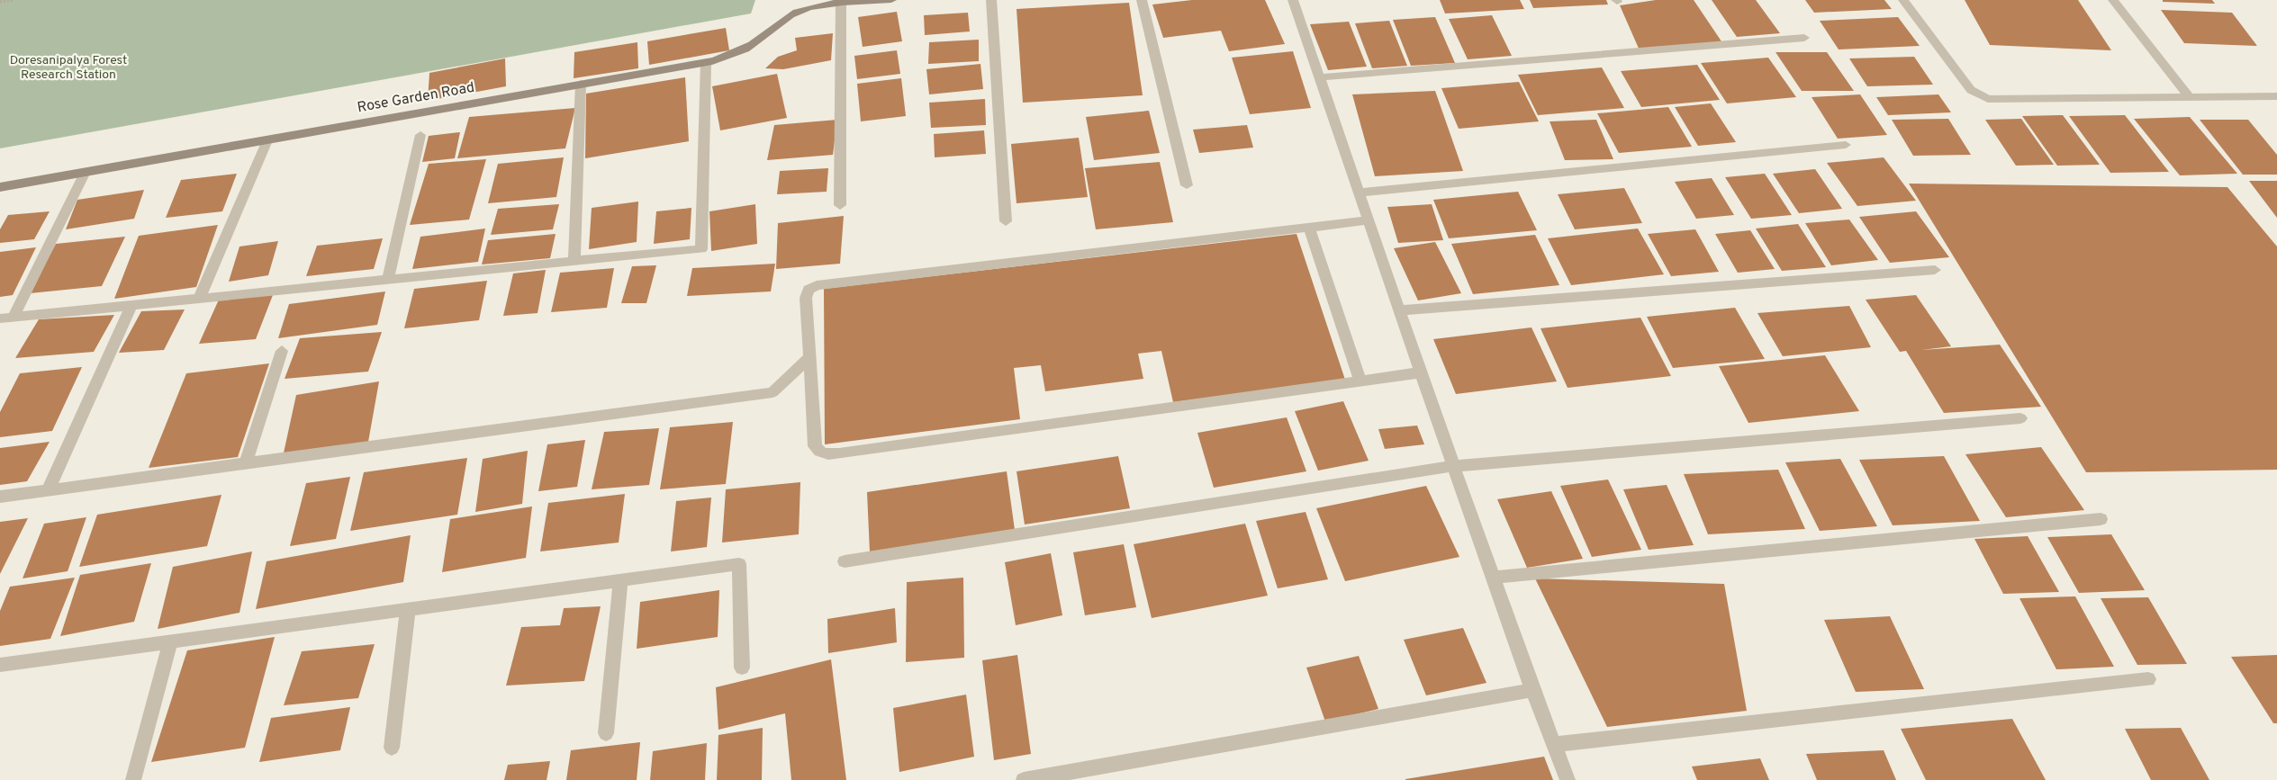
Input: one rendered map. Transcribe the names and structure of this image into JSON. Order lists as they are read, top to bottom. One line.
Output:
{"streets":{"street":["Rose Garden Road"]},"parks":["Doresanipalya Forest Research Station"]}
